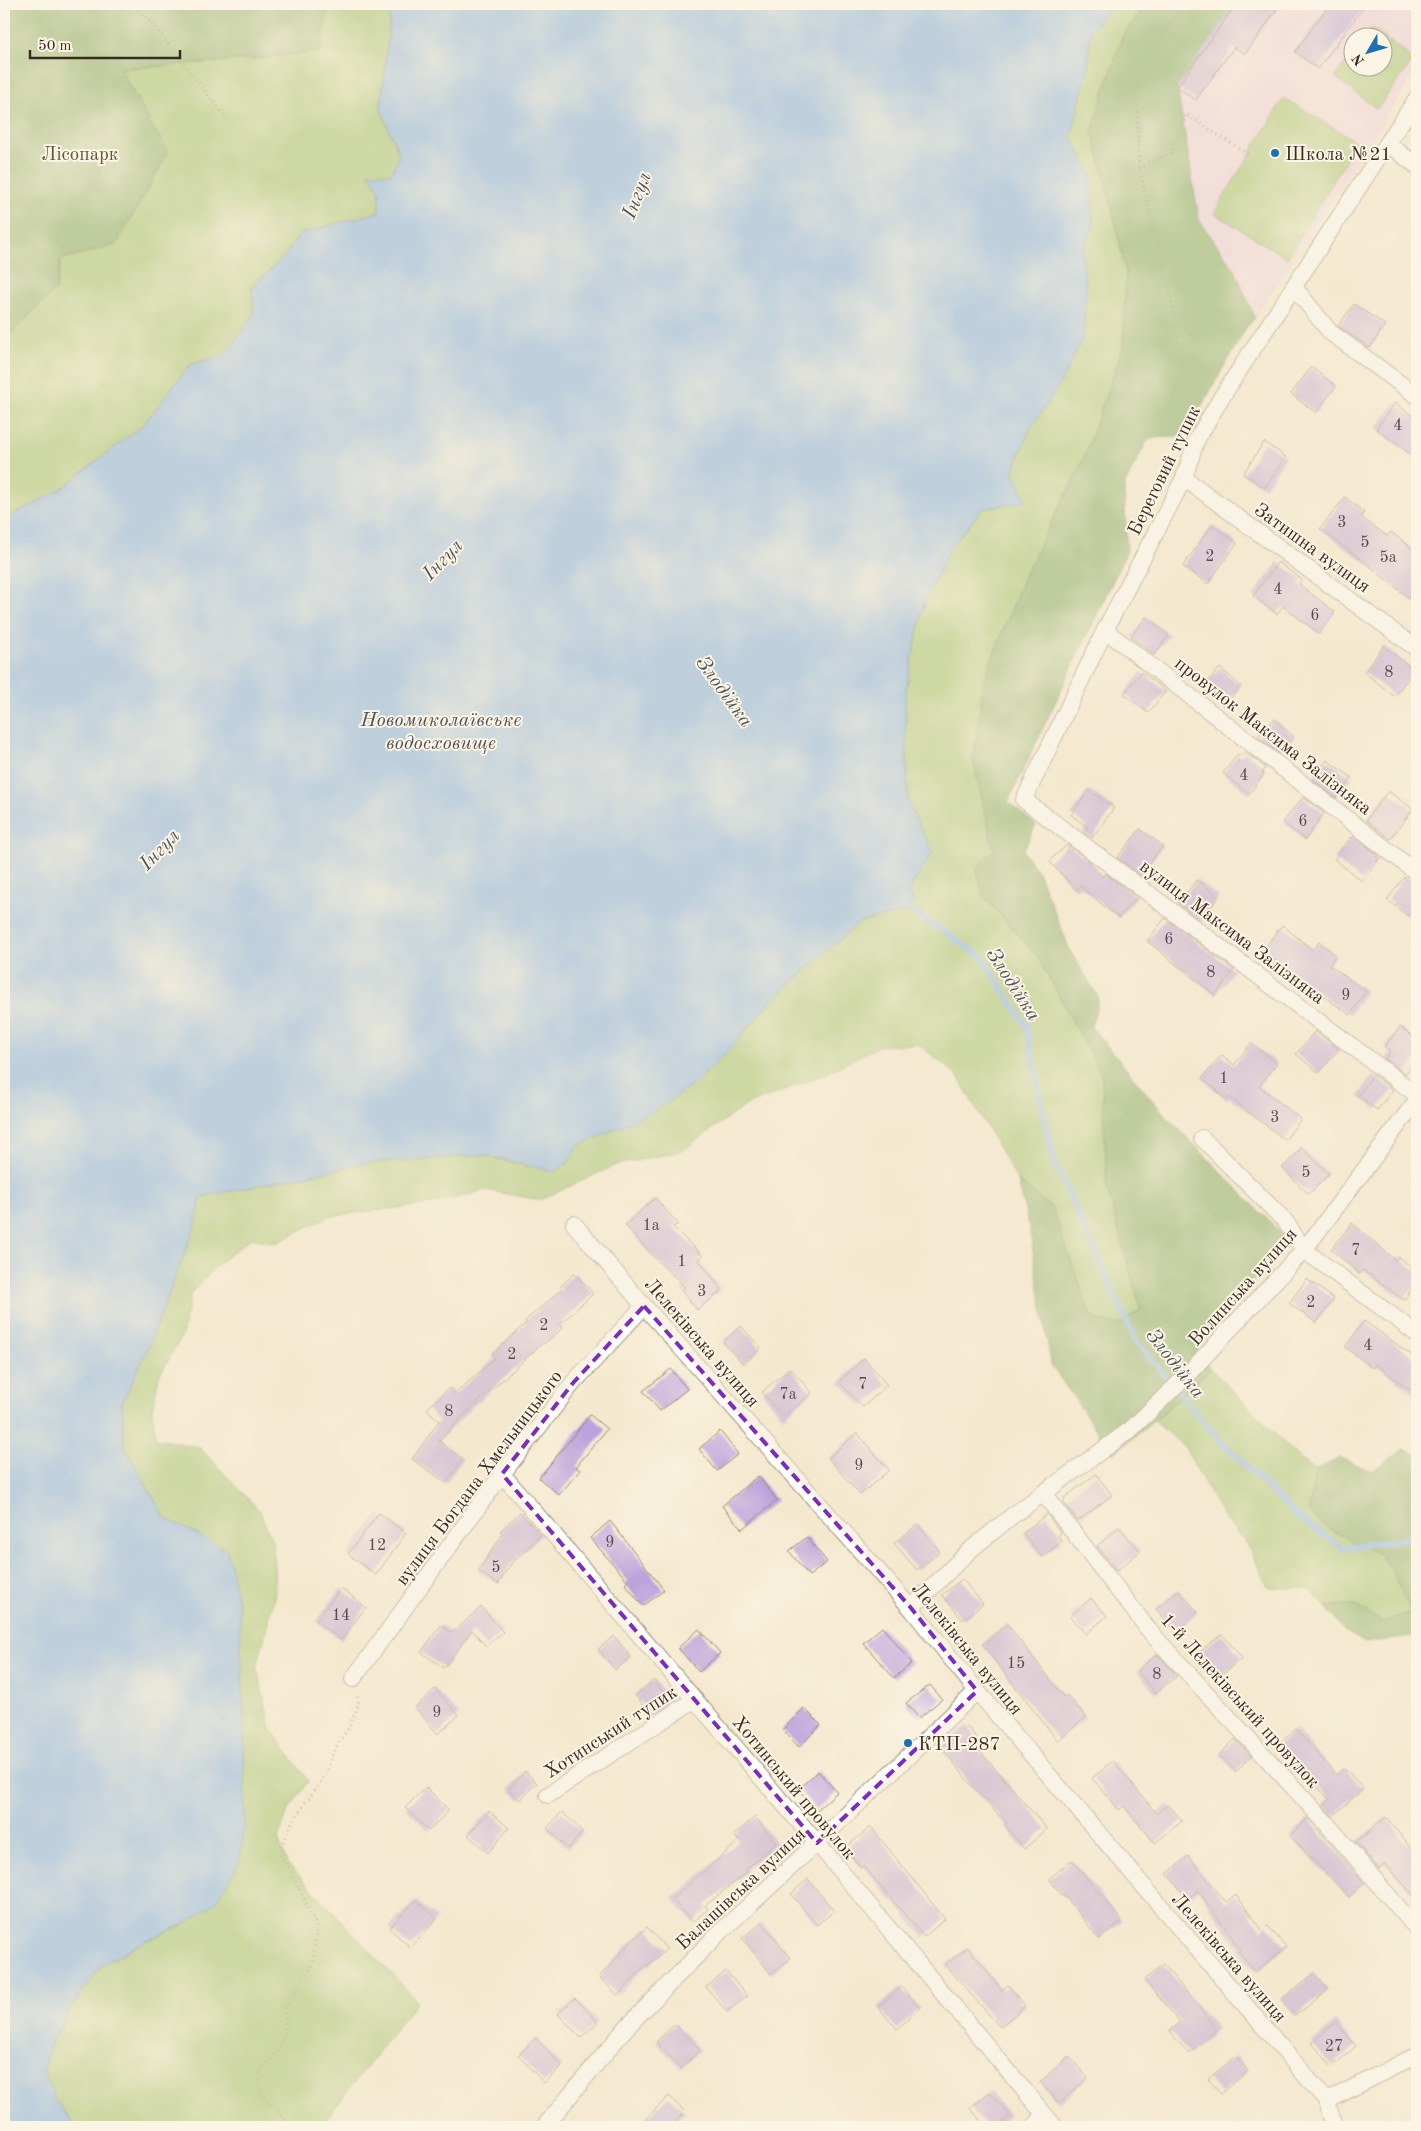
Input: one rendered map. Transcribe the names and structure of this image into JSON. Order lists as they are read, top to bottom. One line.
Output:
{"streets":{"street":["Береговий тупик","Затишна вулиця","провулок Максима Залізняка","вулиця Максима Залізняка","Волинська вулиця","Лелеківська вулиця","вулиця Богдана Хмельницького","1-й Лелеківський провулок","Хотинський тупик","Хотинський провулок","Балашівська вулиця"]},"crossings":[["Береговий тупик","Затишна вулиця"],["Береговий тупик","провулок Максима Залізняка"],["Береговий тупик","вулиця Максима Залізняка"],["Волинська вулиця","Лелеківська вулиця"],["Волинська вулиця","1-й Лелеківський провулок"],["Лелеківська вулиця","вулиця Богдана Хмельницького"],["Лелеківська вулиця","Балашівська вулиця"],["вулиця Богдана Хмельницького","Хотинський провулок"],["Хотинський тупик","Хотинський провулок"],["Хотинський провулок","Балашівська вулиця"]],"water":["Інгул","Злодійка","Новомиколаївське водосховище"],"parks":["Лісопарк"],"places":["Школа №21","КТП-287"],"house_numbers":["4","3","5","2","5а","4","6","8","4","6","6","8","9","1","3","5","1а","7","1","3","2","2","4","2","7","7а","8","9","9","12","5","14","15","8","9","27"],"scale_bar":"50 m","north":"bottom left"}
